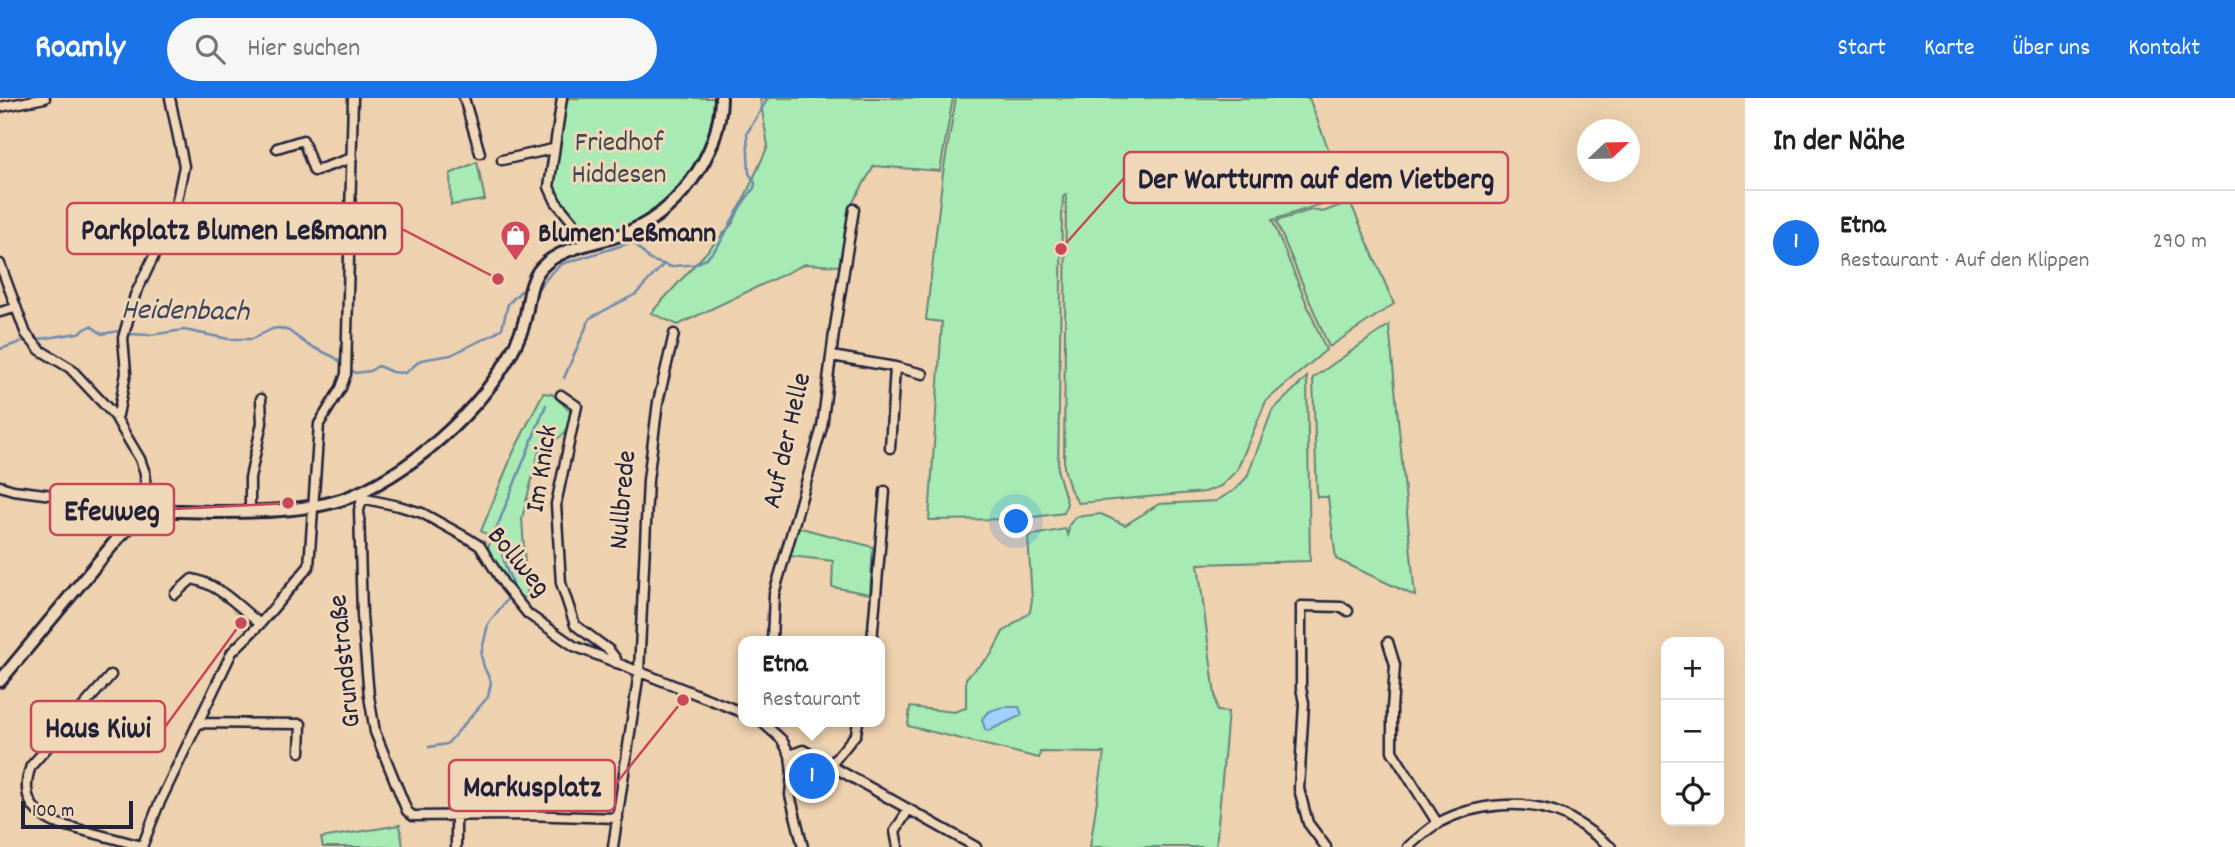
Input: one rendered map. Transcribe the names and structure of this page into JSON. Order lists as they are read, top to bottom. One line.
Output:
{"streets":{"street":["Auf der Helle","Im Knick","Nullbrede","Bollweg","Grundstraße"]},"crossings":[["Im Knick","Bollweg"],["Nullbrede","Bollweg"],["Nullbrede","Grundstraße"],["Bollweg","Grundstraße"]],"water":["Heidenbach"],"parks":["Friedhof Hiddesen"],"places":{"other":["Der Wartturm auf dem Vietberg","Parkplatz Blumen Leßmann","Efeuweg","Haus Kiwi","Markusplatz"],"shop":["Blumen Leßmann"]},"scale_bar":"100 m","north":"right","page":{"header":"Roamly","search":"Hier suchen","nav":["Start","Karte","Über uns","Kontakt"],"heading":"In der Nähe","list":[{"mark":"1","name":"Etna","note":"Restaurant · Auf den Klippen","value":"290 m"}],"popup":["Etna","Restaurant"],"map_buttons":["+","−"],"pins":"1","scale":"100 m"}}
